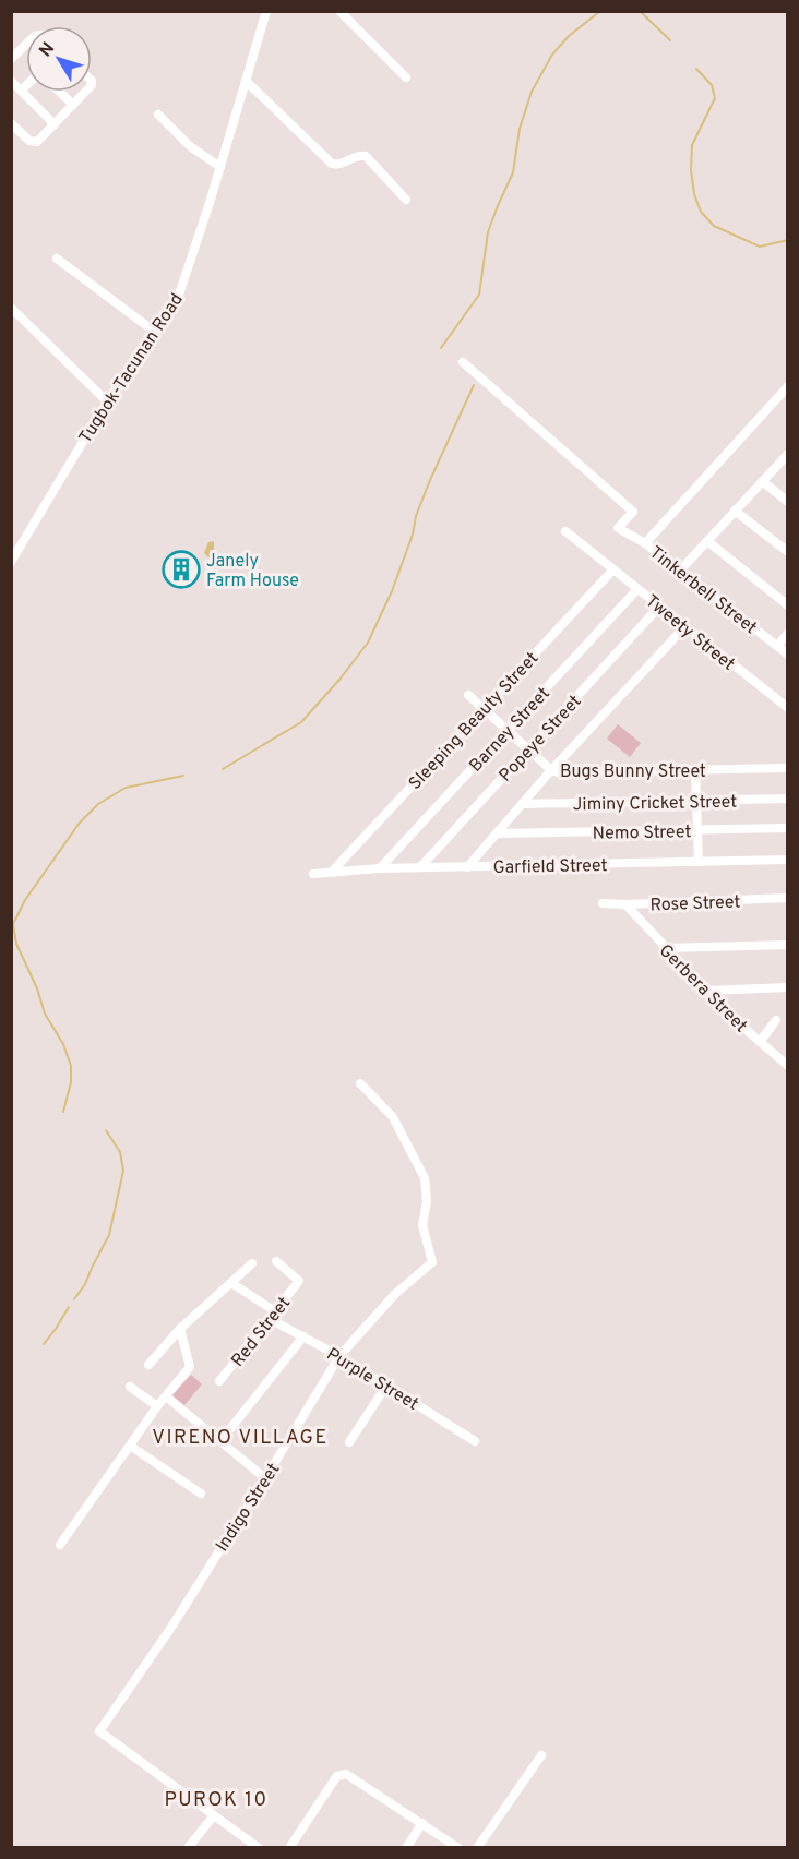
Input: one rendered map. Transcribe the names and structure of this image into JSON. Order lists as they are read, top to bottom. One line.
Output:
{"streets":{"street":["Tugbok-Tacunan Road","Tinkerbell Street","Tweety Street","Sleeping Beauty Street","Barney Street","Popeye Street","Bugs Bunny Street","Jiminy Cricket Street","Nemo Street","Garfield Street","Rose Street","Gerbera Street","Red Street","Purple Street","Indigo Street"]},"crossings":[["Tweety Street","Sleeping Beauty Street"],["Tweety Street","Barney Street"],["Tweety Street","Popeye Street"],["Sleeping Beauty Street","Bugs Bunny Street"],["Sleeping Beauty Street","Garfield Street"],["Barney Street","Bugs Bunny Street"],["Barney Street","Garfield Street"],["Popeye Street","Bugs Bunny Street"],["Popeye Street","Jiminy Cricket Street"],["Popeye Street","Nemo Street"],["Popeye Street","Garfield Street"],["Rose Street","Gerbera Street"],["Red Street","Purple Street"],["Purple Street","Indigo Street"]],"districts":["VIRENO VILLAGE","PUROK 10"],"places":{"building":["Janely Farm House"]},"north":"top left"}
